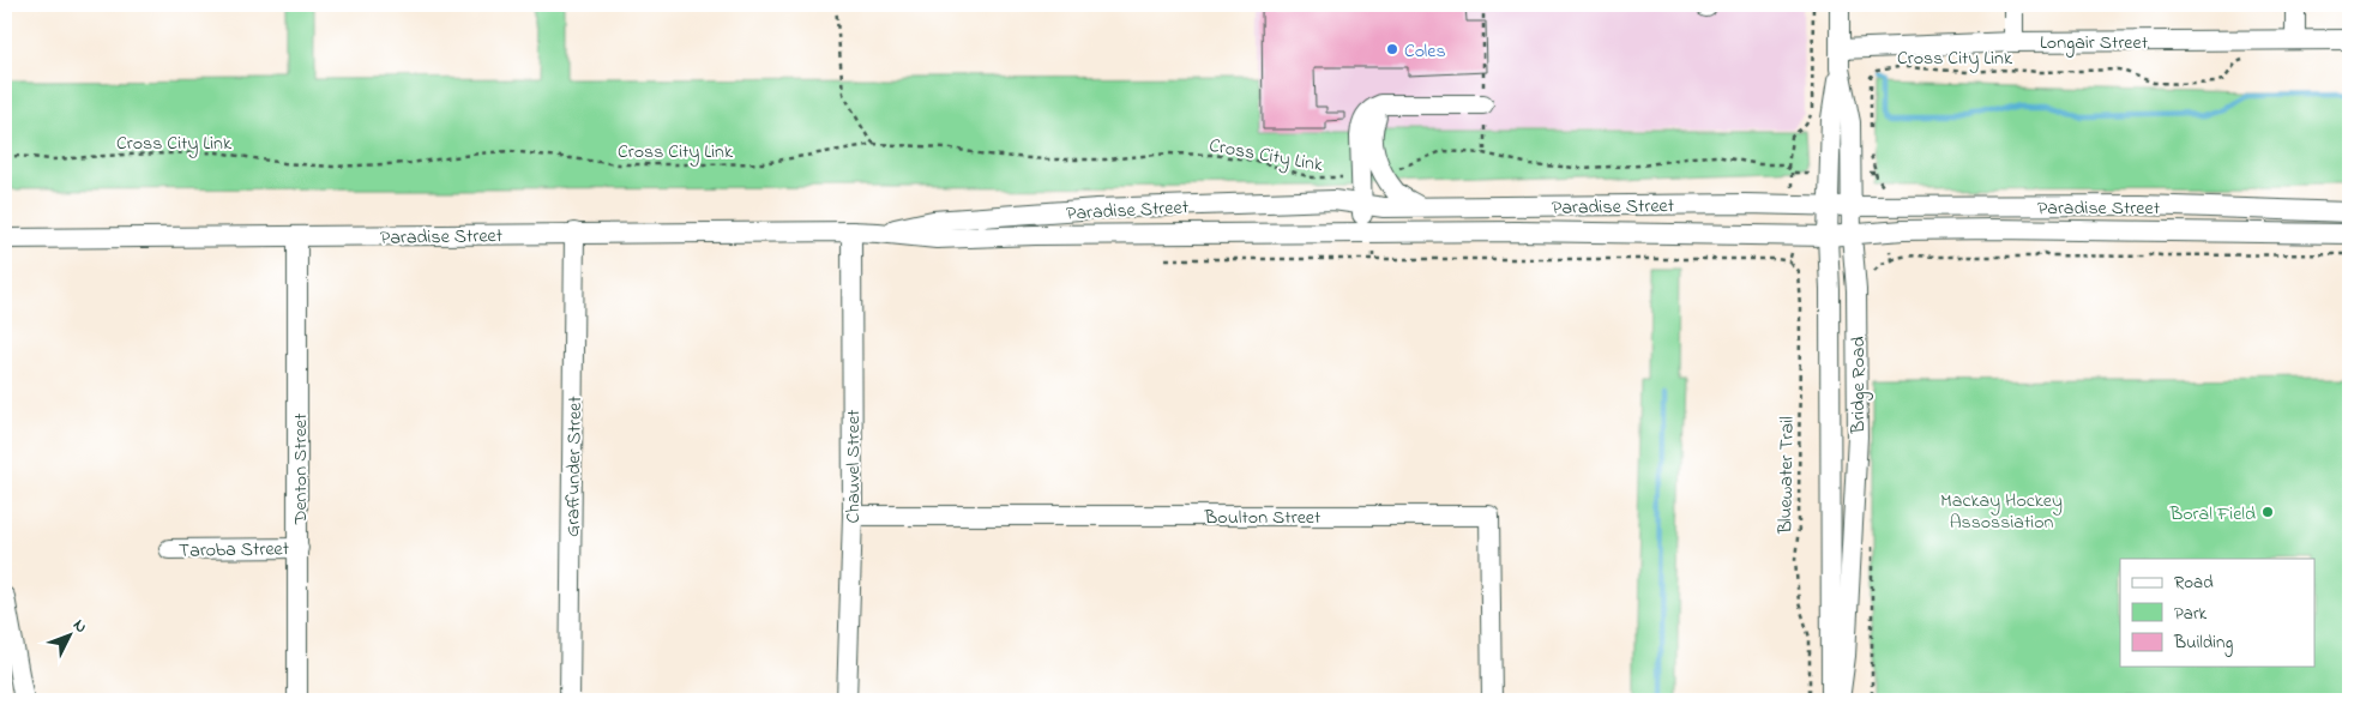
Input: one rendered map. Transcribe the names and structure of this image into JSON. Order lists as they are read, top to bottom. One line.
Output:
{"streets":{"street":["Longair Street","Paradise Street","Bridge Road","Graffunder Street","Chauvel Street","Denton Street","Boulton Street","Taroba Street"],"path":["Cross City Link","Bluewater Trail"]},"crossings":[["Longair Street","Bridge Road"],["Paradise Street","Bridge Road"],["Paradise Street","Graffunder Street"],["Paradise Street","Chauvel Street"],["Paradise Street","Denton Street"],["Chauvel Street","Boulton Street"],["Denton Street","Taroba Street"]],"parks":["Mackay Hockey Assossiation"],"places":["Coles","Boral Field"],"legend":["Road","Park","Building"],"north":"top right"}
